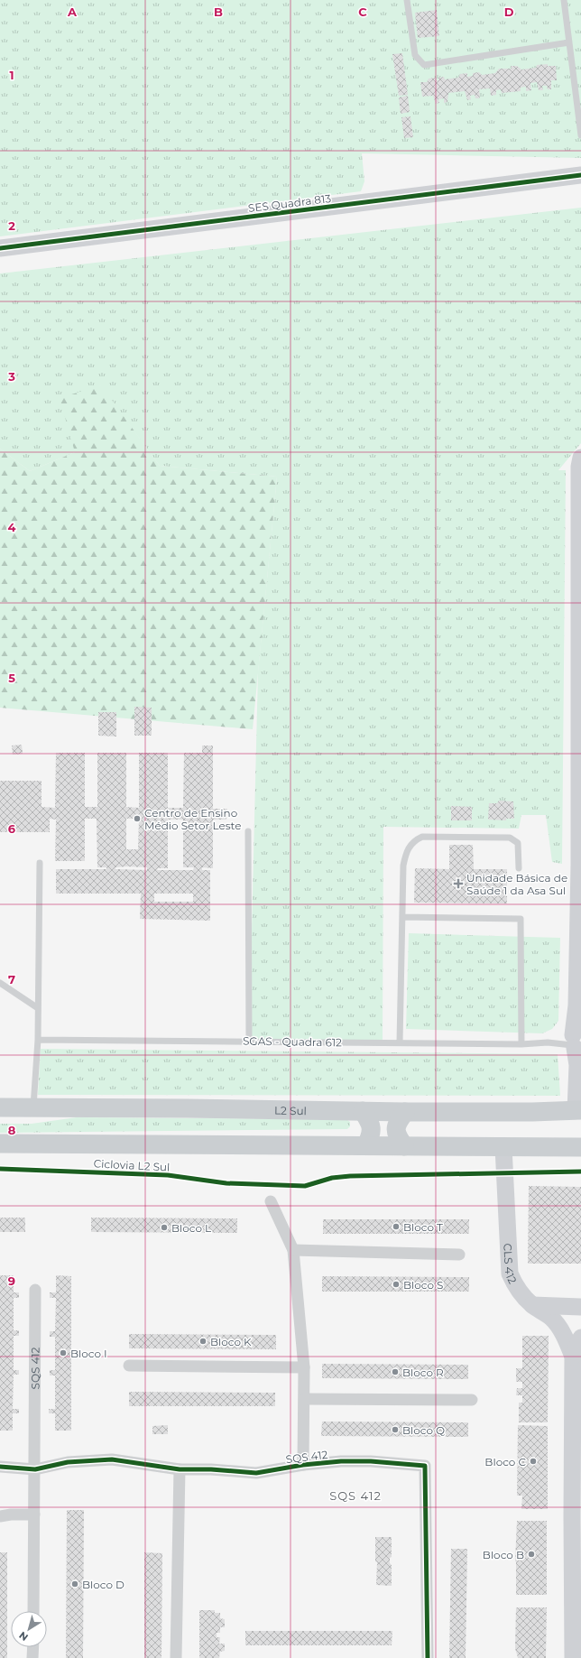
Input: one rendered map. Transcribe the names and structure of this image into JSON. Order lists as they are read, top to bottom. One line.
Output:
{"streets":{"main road":["L2 Sul"],"street":["SES Quadra 813","CLS 412","SQS 412"],"lane":["SGAS - Quadra 612"],"cycle path":["Ciclovia L2 Sul"]},"districts":["SQS 412"],"places":{"other":["Centro de Ensino Médio Setor Leste","Bloco T","Bloco L","Bloco S","Bloco K","Bloco I","Bloco R","Bloco Q","Bloco C","Bloco B","Bloco D"],"health":["Unidade Básica de Saúde 1 da Asa Sul"]},"north":"bottom left","grid":{"columns":["A","B","C","D"],"rows":["1","2","3","4","5","6","7","8","9"]}}
